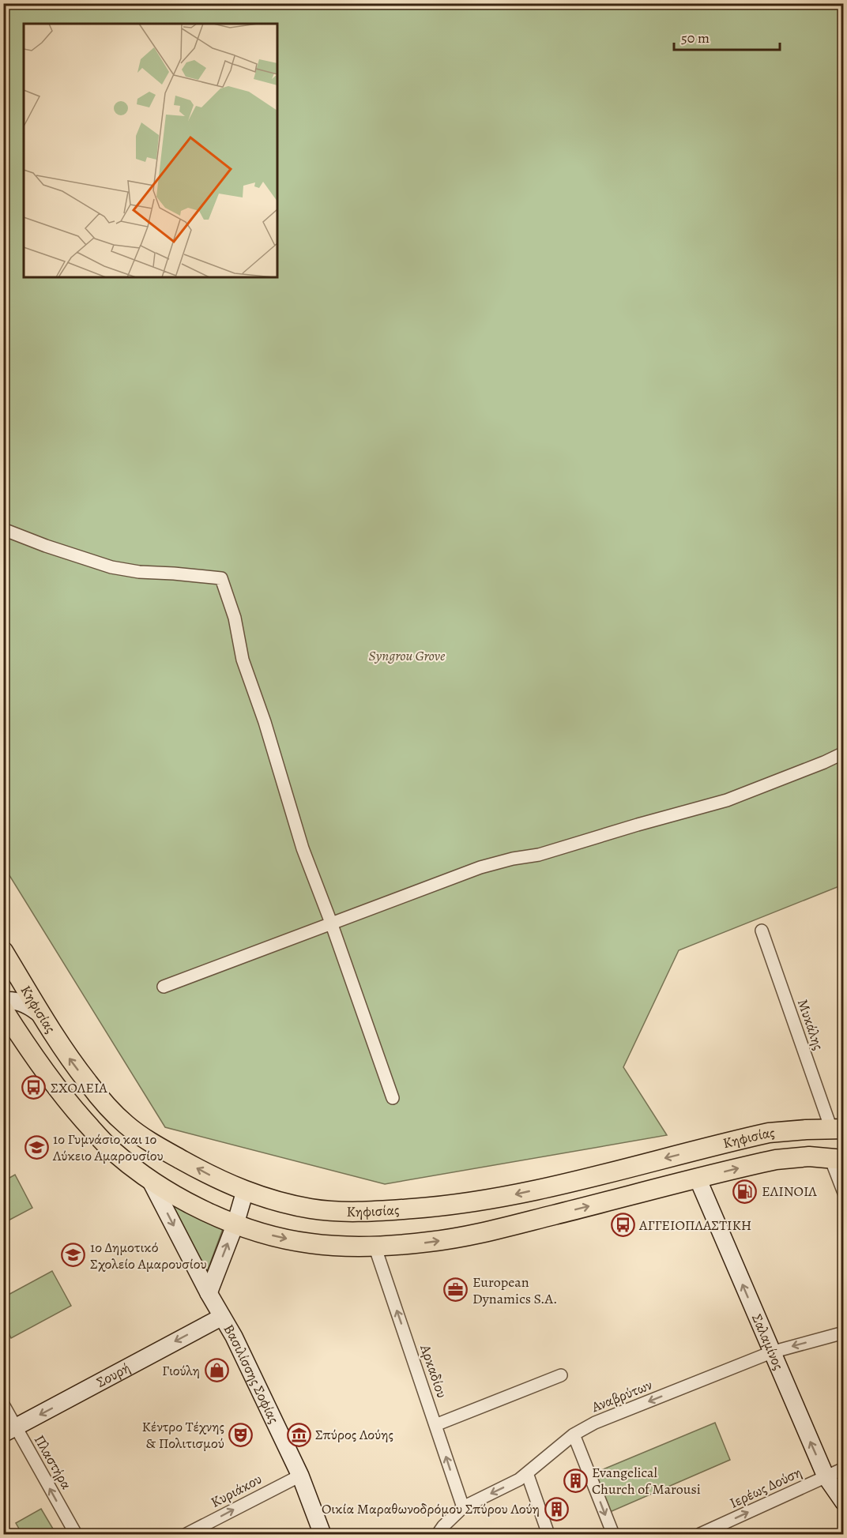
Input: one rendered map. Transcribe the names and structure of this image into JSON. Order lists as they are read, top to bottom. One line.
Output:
{"streets":{"main road":["Κηφισίας"],"street":["Μυκάλης","Σαλαμίνος","Αρκαδίου","Βασιλίσσης Σοφίας","Σουρή","Αναβρύτων","Πλαστήρα","Ιερέως Δούση","Κυριάκου"]},"crossings":[["Κηφισίας","Μυκάλης"],["Κηφισίας","Σαλαμίνος"],["Κηφισίας","Αρκαδίου"],["Κηφισίας","Βασιλίσσης Σοφίας"],["Σαλαμίνος","Αναβρύτων"],["Σαλαμίνος","Ιερέως Δούση"],["Αρκαδίου","Αναβρύτων"],["Βασιλίσσης Σοφίας","Σουρή"],["Βασιλίσσης Σοφίας","Κυριάκου"],["Σουρή","Πλαστήρα"]],"one_way":["Σαλαμίνος","Αρκαδίου","Σουρή","Αναβρύτων","Πλαστήρα","Ιερέως Δούση","Κυριάκου"],"parks":["Syngrou Grove"],"places":{"bus stop":["ΣΧΟΛΕΙΑ","ΑΓΓΕΙΟΠΛΑΣΤΙΚΗ"],"school or university":["1ο Γυμνάσιο και 1ο Λύκειο Αμαρουσίου","1ο Δημοτικό Σχολείο Αμαρουσίου"],"fuel station":["ΕΛΙΝΟΙΛ"],"office":["European Dynamics S.A."],"shop":["Γιούλη"],"theatre":["Κέντρο Τέχνης & Πολιτισμού"],"museum":["Σπύρος Λούης"],"building":["Evangelical Church of Marousi","Οικία Μαραθωνοδρόμου Σπύρου Λούη"]},"scale_bar":"50 m"}
